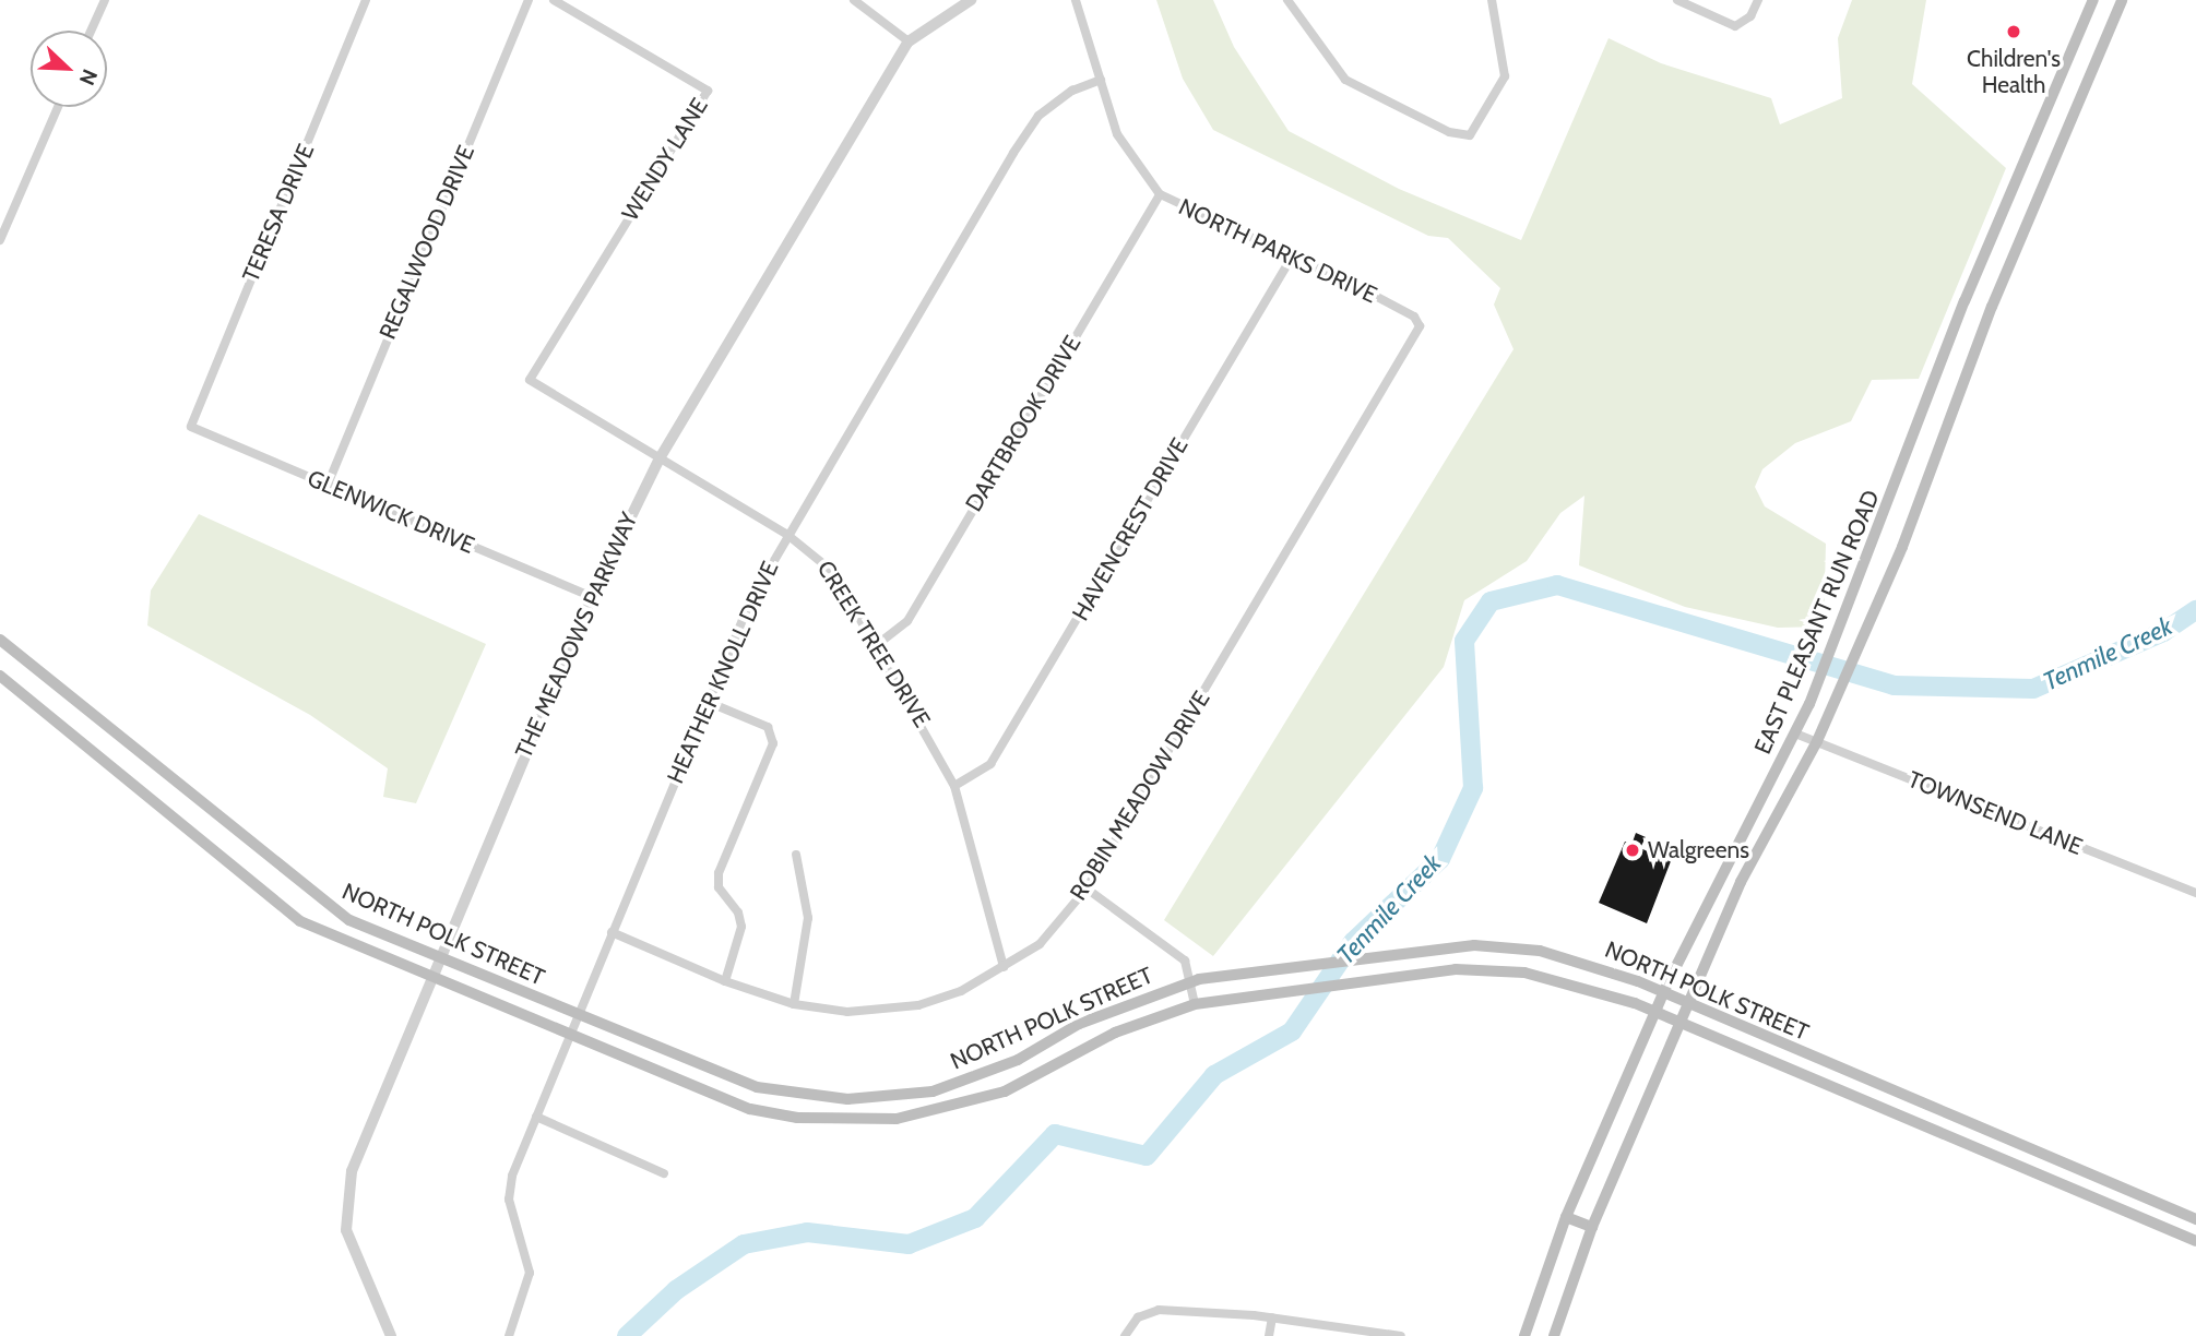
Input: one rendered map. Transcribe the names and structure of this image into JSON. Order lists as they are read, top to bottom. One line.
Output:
{"streets":{"main road":["EAST PLEASANT RUN ROAD","NORTH POLK STREET"],"street":["WENDY LANE","TERESA DRIVE","REGALWOOD DRIVE","NORTH PARKS DRIVE","DARTBROOK DRIVE","GLENWICK DRIVE","HAVENCREST DRIVE","THE MEADOWS PARKWAY","CREEK TREE DRIVE","HEATHER KNOLL DRIVE","ROBIN MEADOW DRIVE","TOWNSEND LANE"]},"crossings":[["WENDY LANE","CREEK TREE DRIVE"],["TERESA DRIVE","GLENWICK DRIVE"],["REGALWOOD DRIVE","GLENWICK DRIVE"],["NORTH PARKS DRIVE","DARTBROOK DRIVE"],["NORTH PARKS DRIVE","HAVENCREST DRIVE"],["NORTH PARKS DRIVE","HEATHER KNOLL DRIVE"],["NORTH PARKS DRIVE","ROBIN MEADOW DRIVE"],["DARTBROOK DRIVE","CREEK TREE DRIVE"],["GLENWICK DRIVE","THE MEADOWS PARKWAY"],["HAVENCREST DRIVE","CREEK TREE DRIVE"],["EAST PLEASANT RUN ROAD","TOWNSEND LANE"],["EAST PLEASANT RUN ROAD","NORTH POLK STREET"],["THE MEADOWS PARKWAY","CREEK TREE DRIVE"],["THE MEADOWS PARKWAY","NORTH POLK STREET"],["CREEK TREE DRIVE","HEATHER KNOLL DRIVE"],["CREEK TREE DRIVE","ROBIN MEADOW DRIVE"],["HEATHER KNOLL DRIVE","ROBIN MEADOW DRIVE"],["HEATHER KNOLL DRIVE","NORTH POLK STREET"]],"water":["Tenmile Creek"],"places":["Children's Health","Walgreens"],"north":"bottom right"}
